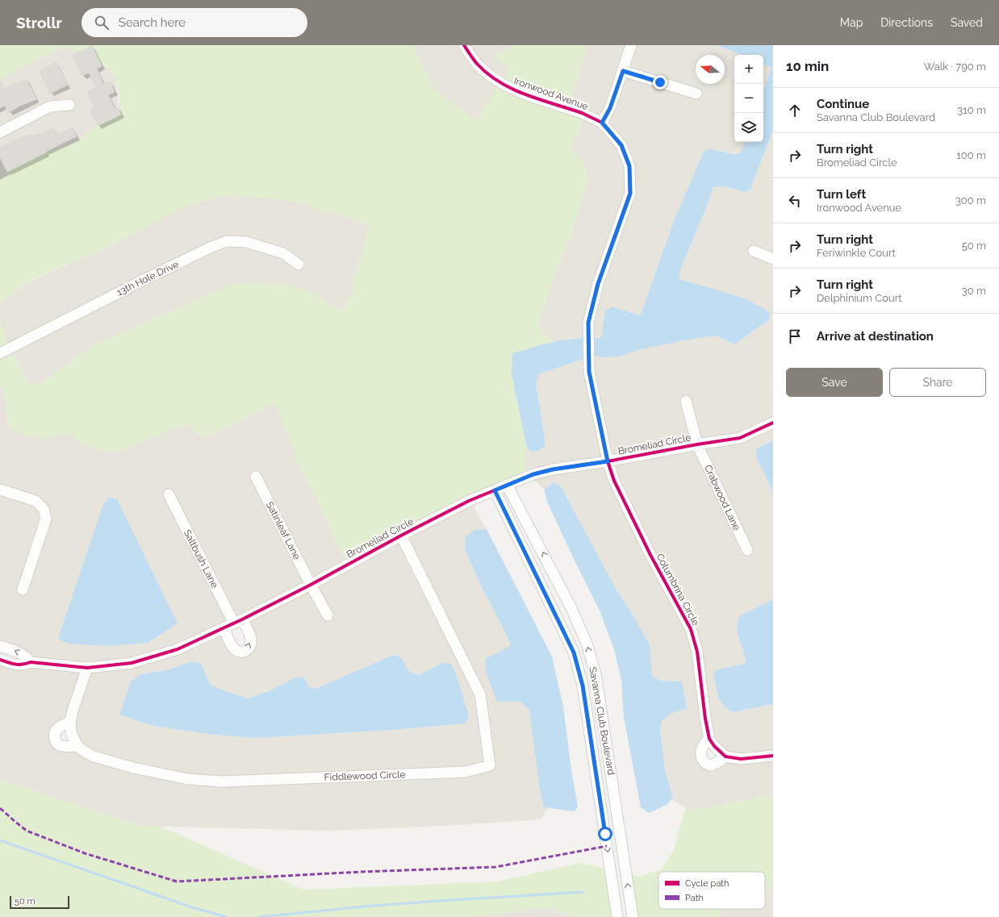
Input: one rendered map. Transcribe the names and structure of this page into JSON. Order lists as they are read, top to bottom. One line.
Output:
{"streets":{"street":["Ironwood Avenue","13th Hole Drive","Bromeliad Circle","Crabwood Lane","Satinleaf Lane","Saltbush Lane","Columbrina Circle","Savanna Club Boulevard","Fiddlewood Circle"]},"crossings":[["Ironwood Avenue","Bromeliad Circle"],["Ironwood Avenue","Columbrina Circle"],["Bromeliad Circle","Crabwood Lane"],["Bromeliad Circle","Satinleaf Lane"],["Bromeliad Circle","Saltbush Lane"],["Bromeliad Circle","Columbrina Circle"],["Bromeliad Circle","Savanna Club Boulevard"],["Bromeliad Circle","Fiddlewood Circle"]],"legend":["Cycle path","Path"],"scale_bar":"50 m","north":"left","page":{"header":"Strollr","search":"Search here","nav":["Map","Directions","Saved"],"heading":["10 min","Walk · 790 m"],"map_buttons":["+","−"],"list":[["Continue","Savanna Club Boulevard","310 m"],["Turn right","Bromeliad Circle","100 m"],["Turn left","Ironwood Avenue","300 m"],["Turn right","Feriwinkle Court","50 m"],["Turn right","Delphinium Court","30 m"],"Arrive at destination"],"buttons":["Save","Share"],"scale":"50 m"}}
